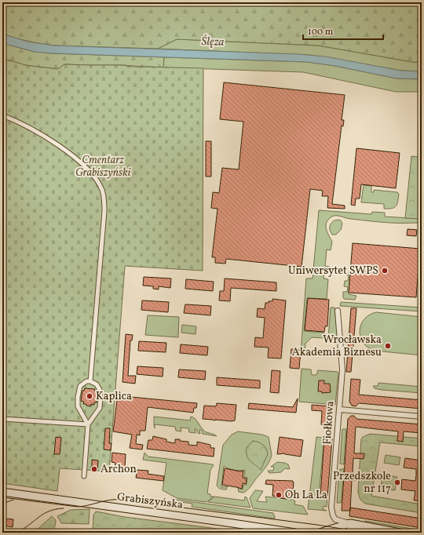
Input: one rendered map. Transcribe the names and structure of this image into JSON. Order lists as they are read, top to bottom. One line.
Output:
{"streets":{"main road":["Grabiszyńska"],"street":["Fiołkowa"]},"water":["Ślęza"],"parks":["Cmentarz Grabiszyński"],"places":["Uniwersytet SWPS","Wrocławska Akademia Biznesu","Kaplica","Archon","Przedszkole nr 117","Oh La La"],"scale_bar":"100 m"}
